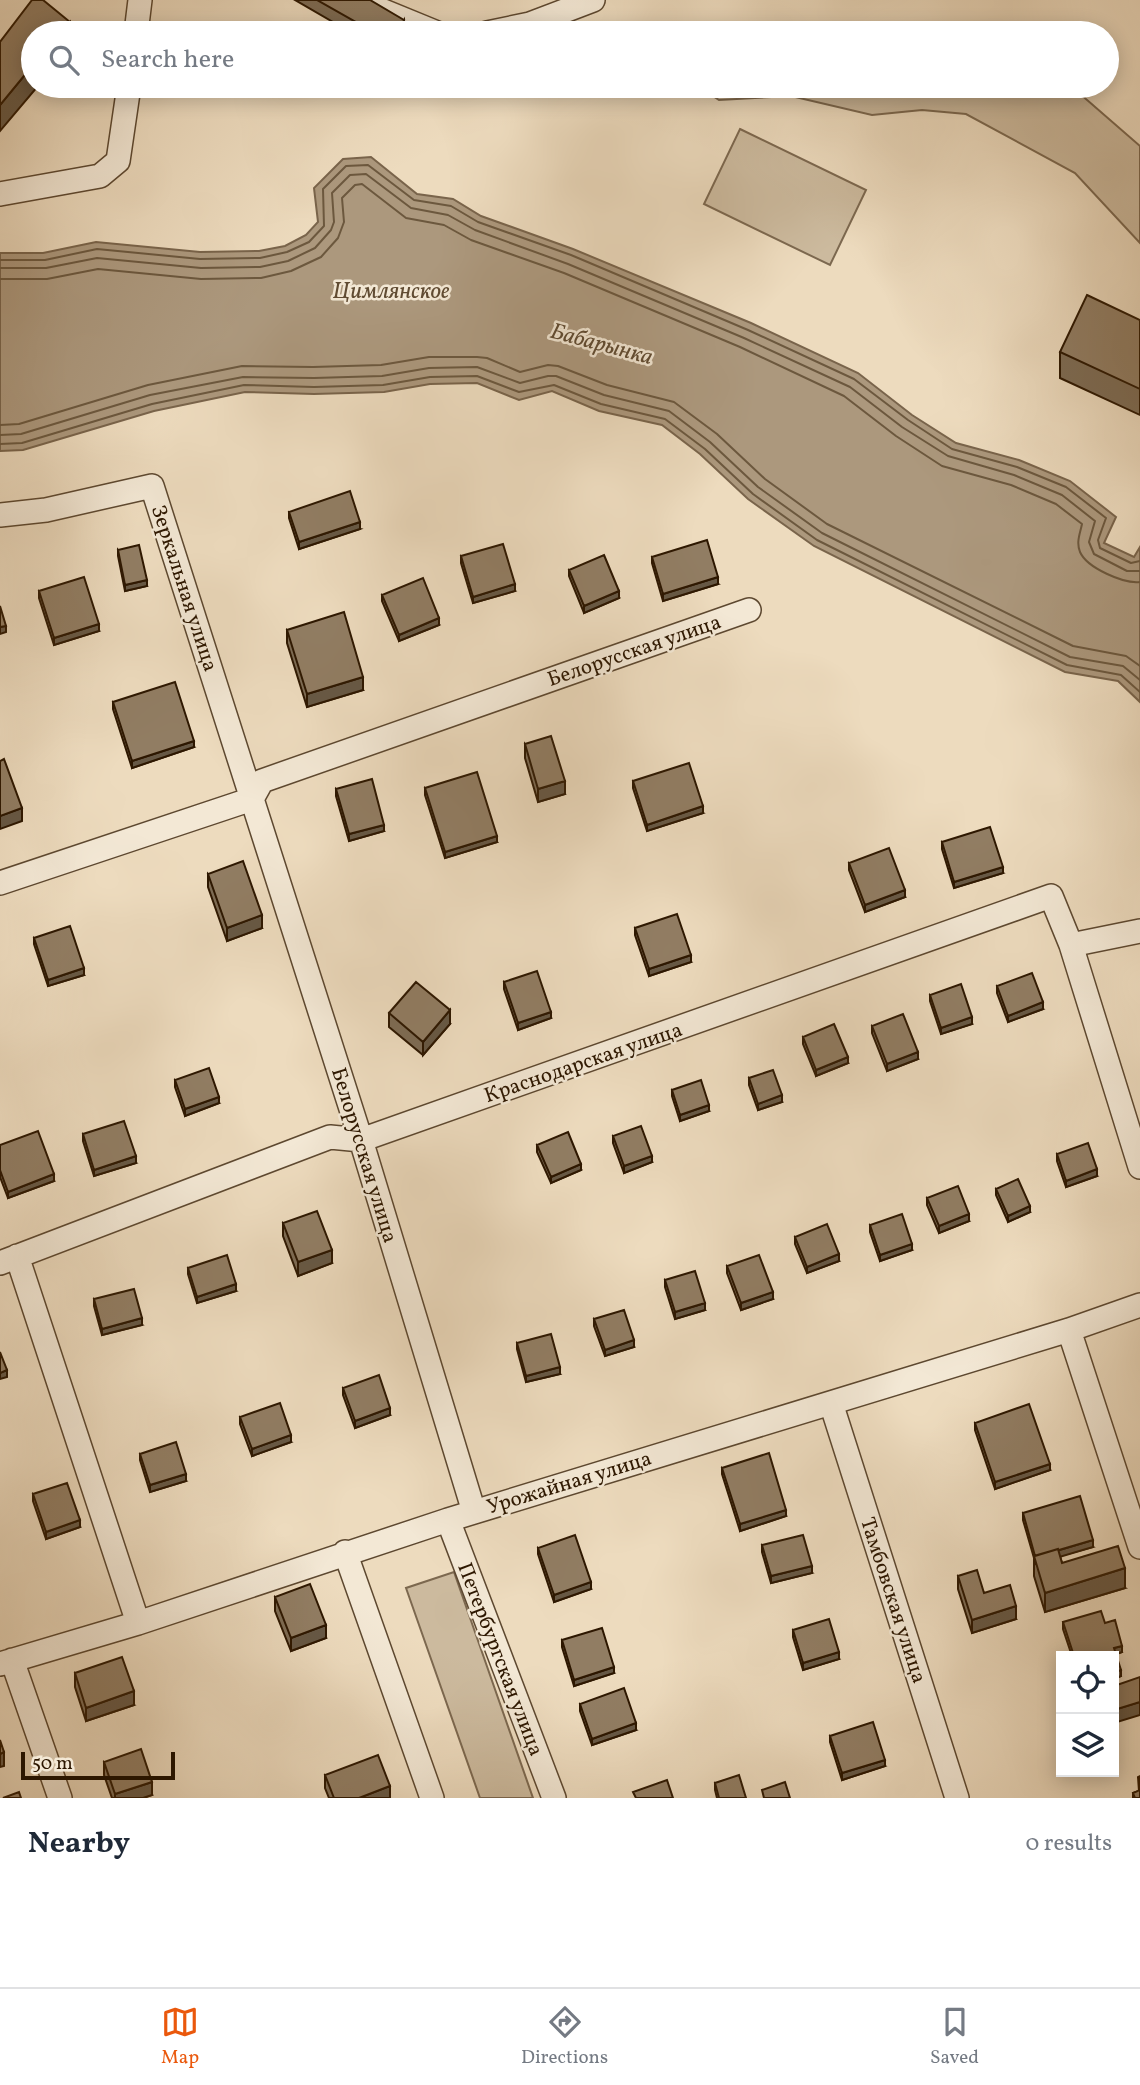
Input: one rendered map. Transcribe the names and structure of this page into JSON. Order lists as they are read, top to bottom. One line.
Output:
{"streets":{"street":["Зеркальная улица","Белорусская улица","Краснодарская улица","Урожайная улица","Тамбовская улица","Петербургская улица"]},"crossings":[["Зеркальная улица","Белорусская улица"],["Белорусская улица","Краснодарская улица"],["Белорусская улица","Урожайная улица"],["Урожайная улица","Тамбовская улица"],["Урожайная улица","Петербургская улица"]],"water":["Цимлянское","Бабарынка"],"scale_bar":"50 m","page":{"search":"Search here","scale":"50 m","heading":["Nearby","0 results"],"nav":["Map","Directions","Saved"]}}
